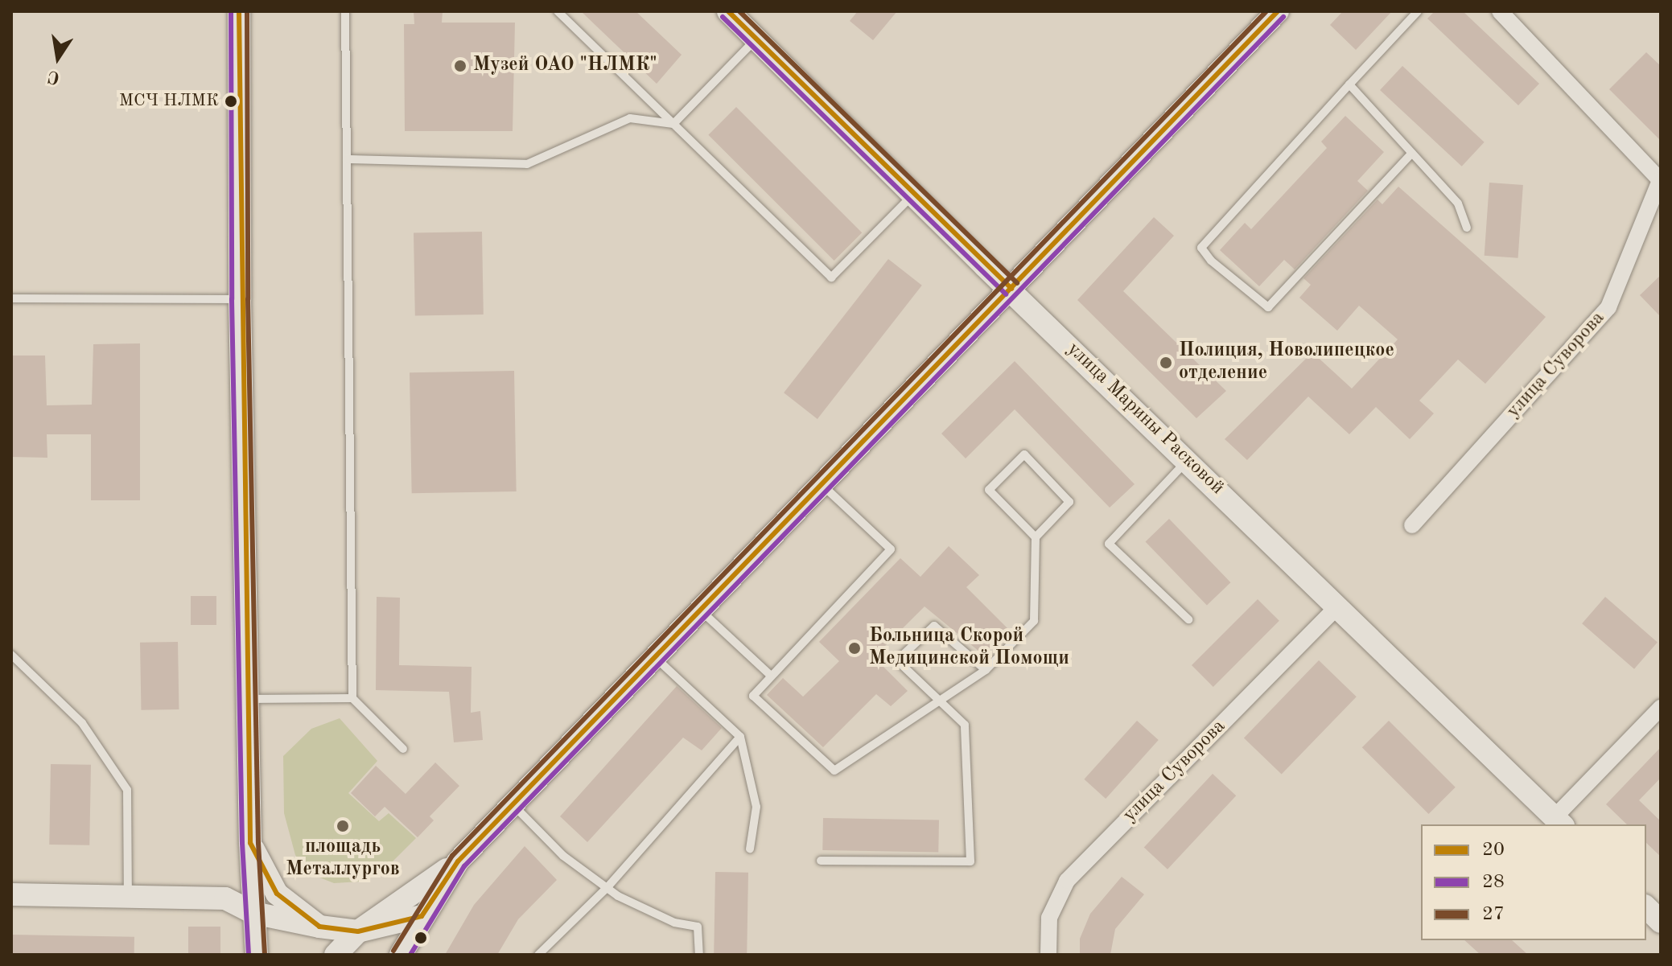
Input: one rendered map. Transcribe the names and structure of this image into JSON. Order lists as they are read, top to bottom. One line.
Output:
{"streets":{"main road":["улица Марины Расковой"],"street":["улица Суворова"]},"crossings":[["улица Суворова","улица Марины Расковой"]],"places":["Музей ОАО \"НЛМК\"","МСЧ НЛМК","Полиция, Новолипецкое отделение","Больница Скорой Медицинской Помощи","площадь Металлургов"],"lines":["transit line 20","transit line 28","transit line 27"],"legend":["20","28","27"],"north":"bottom"}
